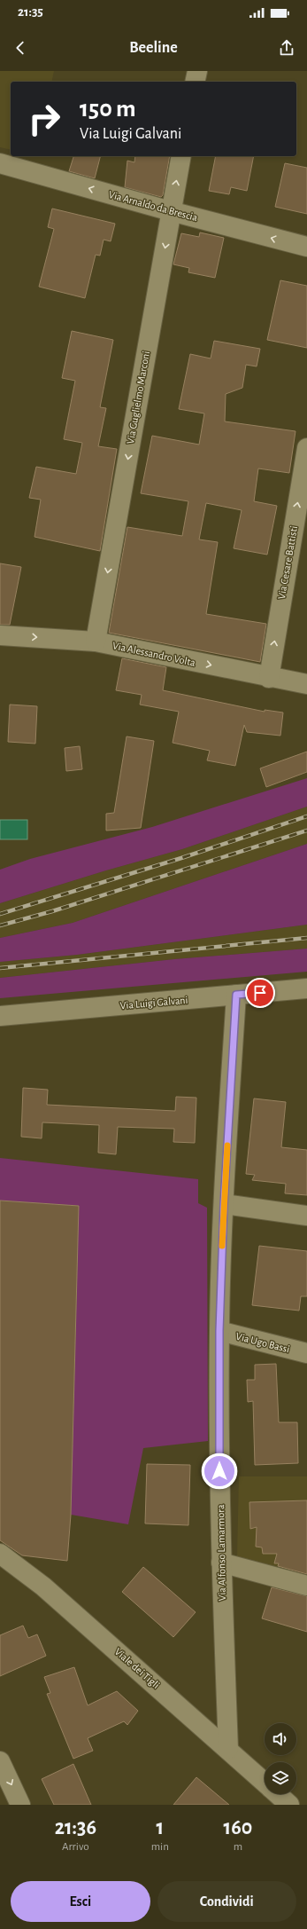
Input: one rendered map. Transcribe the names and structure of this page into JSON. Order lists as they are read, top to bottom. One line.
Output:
{"streets":{"street":["Via Arnaldo da Brescia","Via Guglielmo Marconi","Via Cesare Battisti","Via Alessandro Volta","Via Luigi Galvani","Via Ugo Bassi","Via Alfonso Lamarmora","Viale dei Tigli"]},"crossings":[["Via Arnaldo da Brescia","Via Guglielmo Marconi"],["Via Guglielmo Marconi","Via Alessandro Volta"],["Via Cesare Battisti","Via Alessandro Volta"],["Via Luigi Galvani","Via Alfonso Lamarmora"],["Via Ugo Bassi","Via Alfonso Lamarmora"],["Via Alfonso Lamarmora","Viale dei Tigli"]],"one_way":["Via Arnaldo da Brescia","Via Cesare Battisti","Via Alessandro Volta"],"page":{"status":"21:35","header":"Beeline","turn":["150 m","Via Luigi Galvani"],"eta":["21:36","Arrivo","1","min","160","m"],"buttons":["Esci","Condividi"]}}
